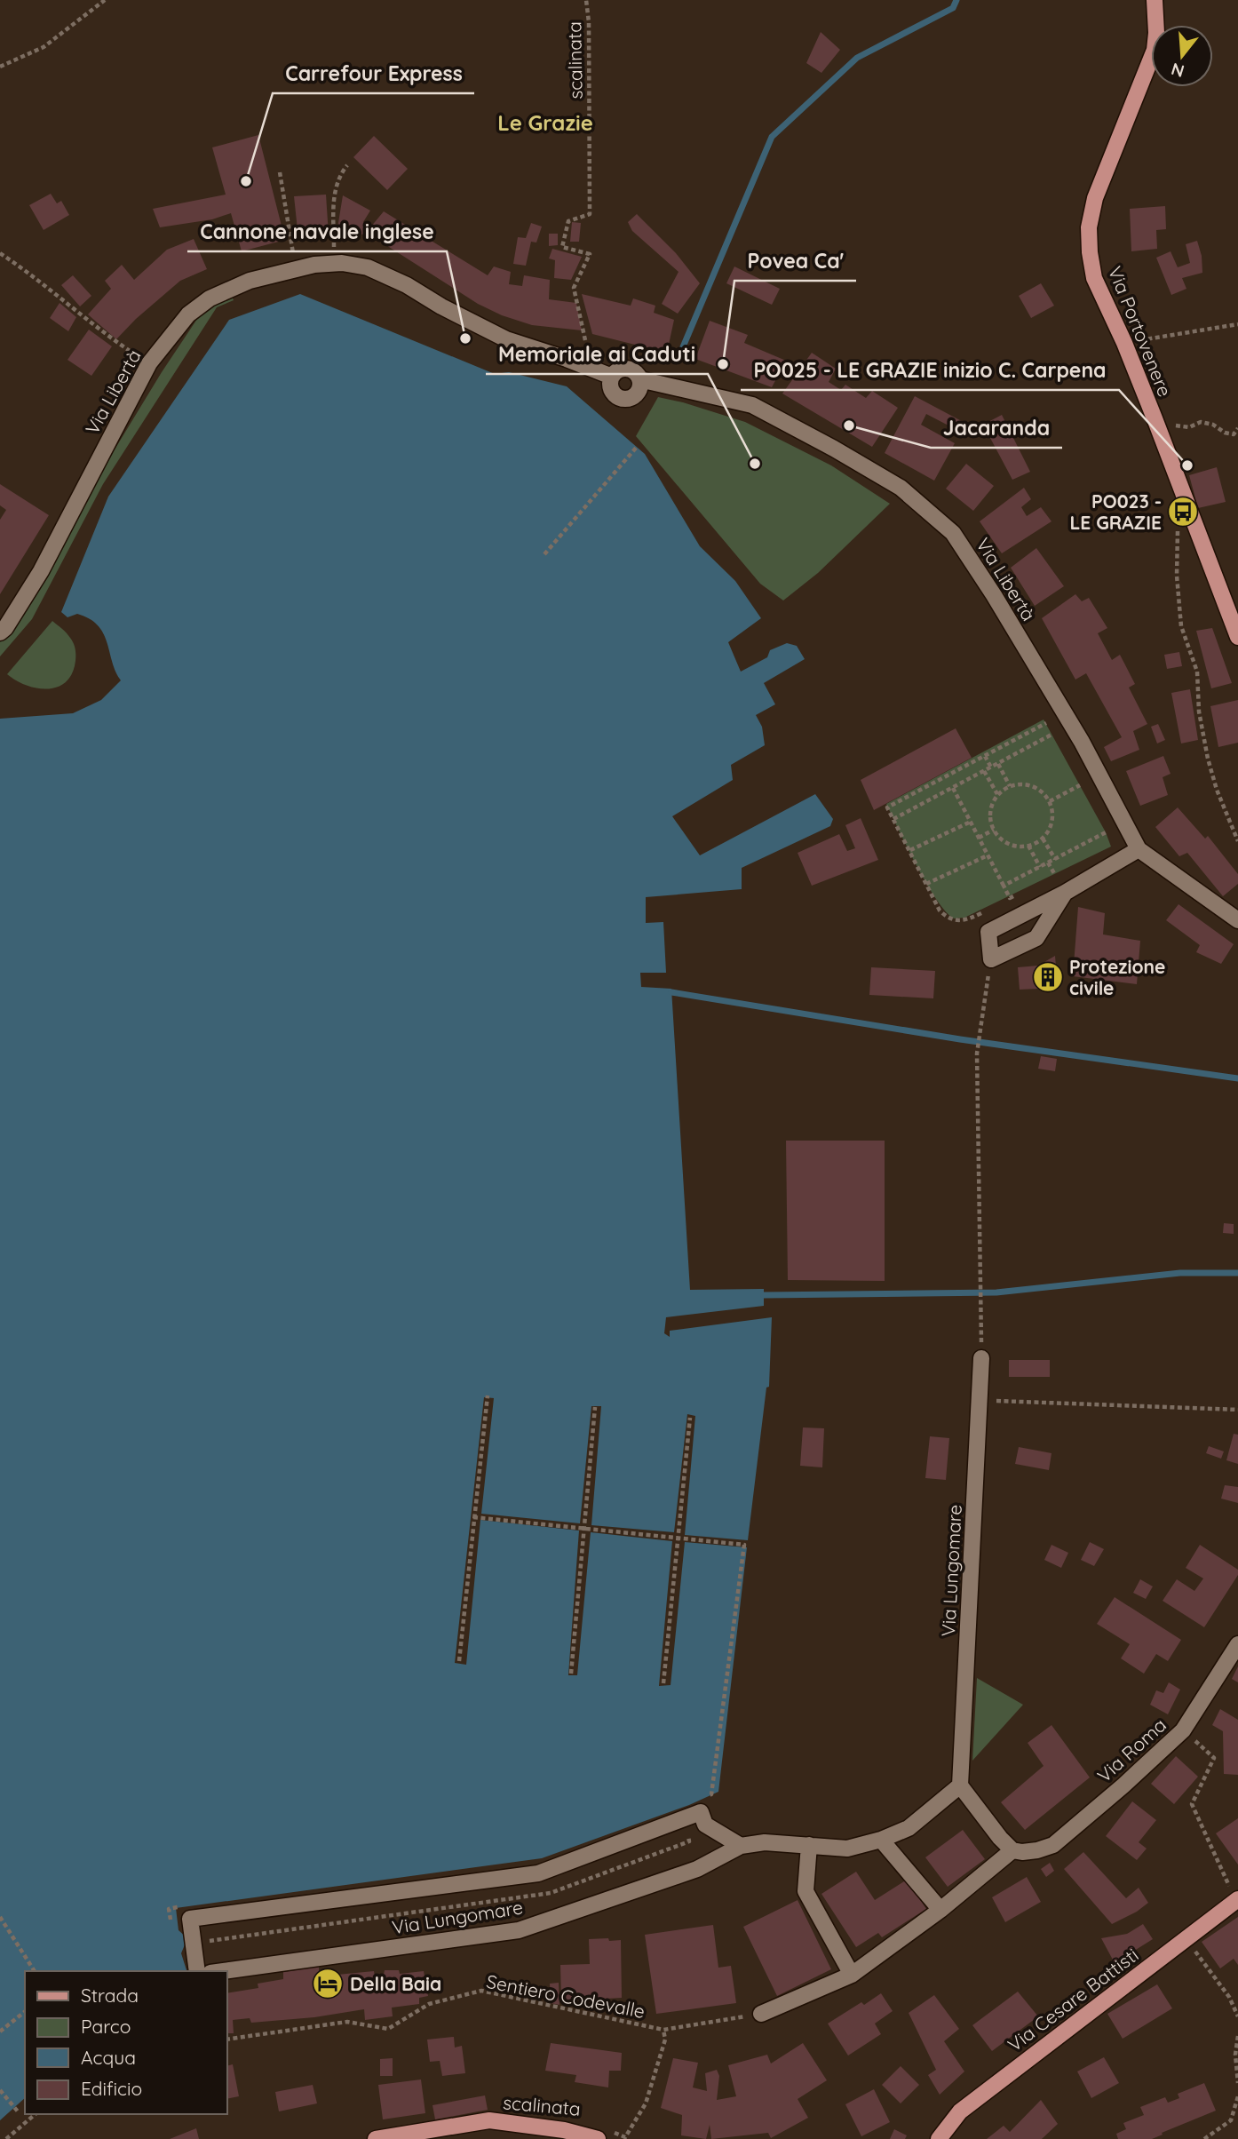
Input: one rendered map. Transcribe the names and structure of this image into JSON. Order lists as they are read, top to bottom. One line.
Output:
{"streets":{"main road":["Via Portovenere","Via Cesare Battisti"],"street":["Via Libertà","Via Lungomare","Via Roma"],"path":["scalinata","Sentiero Codevalle"]},"crossings":[["Via Roma","Sentiero Codevalle"]],"districts":["Le Grazie"],"places":{"other":["Carrefour Express","Cannone navale inglese","Povea Ca'","Jacaranda","Memoriale ai Caduti","PO025 - LE GRAZIE inizio C. Carpena"],"bus stop":["PO023 - LE GRAZIE"],"building":["Protezione civile"],"hotel":["Della Baia"]},"legend":["Strada","Parco","Acqua","Edificio"],"north":"bottom"}
